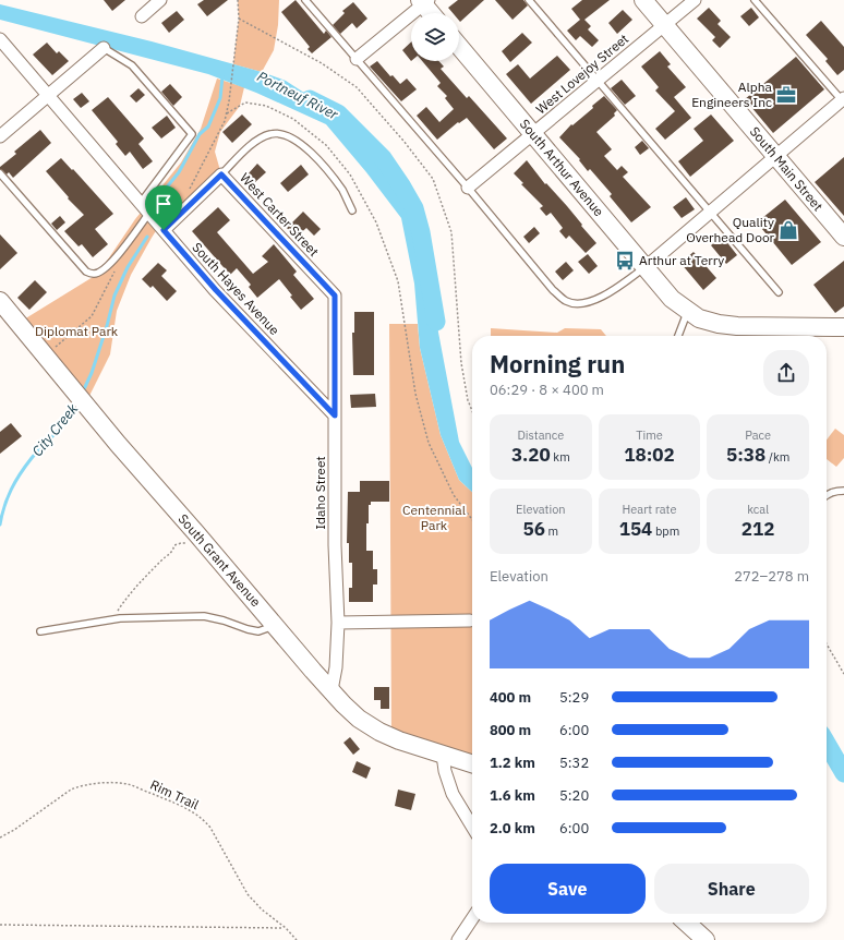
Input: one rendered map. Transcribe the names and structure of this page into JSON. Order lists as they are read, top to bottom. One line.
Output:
{"streets":{"main road":["South Arthur Avenue","South Main Street","South Grant Avenue"],"street":["West Lovejoy Street","West Carter Street","South Hayes Avenue","Idaho Street"],"path":["Rim Trail"]},"crossings":[["West Lovejoy Street","South Arthur Avenue"],["West Lovejoy Street","South Main Street"],["West Carter Street","South Hayes Avenue"],["West Carter Street","Idaho Street"],["South Hayes Avenue","Idaho Street"],["Idaho Street","South Grant Avenue"]],"water":["Portneuf River","City Creek"],"parks":["Diplomat Park","Centennial Park"],"places":{"office":["Alpha Engineers Inc"],"shop":["Quality Overhead Door"],"bus stop":["Arthur at Terry"]},"page":{"heading":["Morning run","06:29 · 8 × 400 m"],"stats":[["Distance","3.20 km"],["Time","18:02"],["Pace","5:38 /km"],["Elevation","56 m"],["Heart rate","154 bpm"],["kcal","212"]],"chart":["Elevation","272–278 m"],"list":[{"name":"400 m","note":"5:29"},{"name":"800 m","note":"6:00"},{"name":"1.2 km","note":"5:32"},{"name":"1.6 km","note":"5:20"},{"name":"2.0 km","note":"6:00"}],"buttons":["Save","Share"]}}
